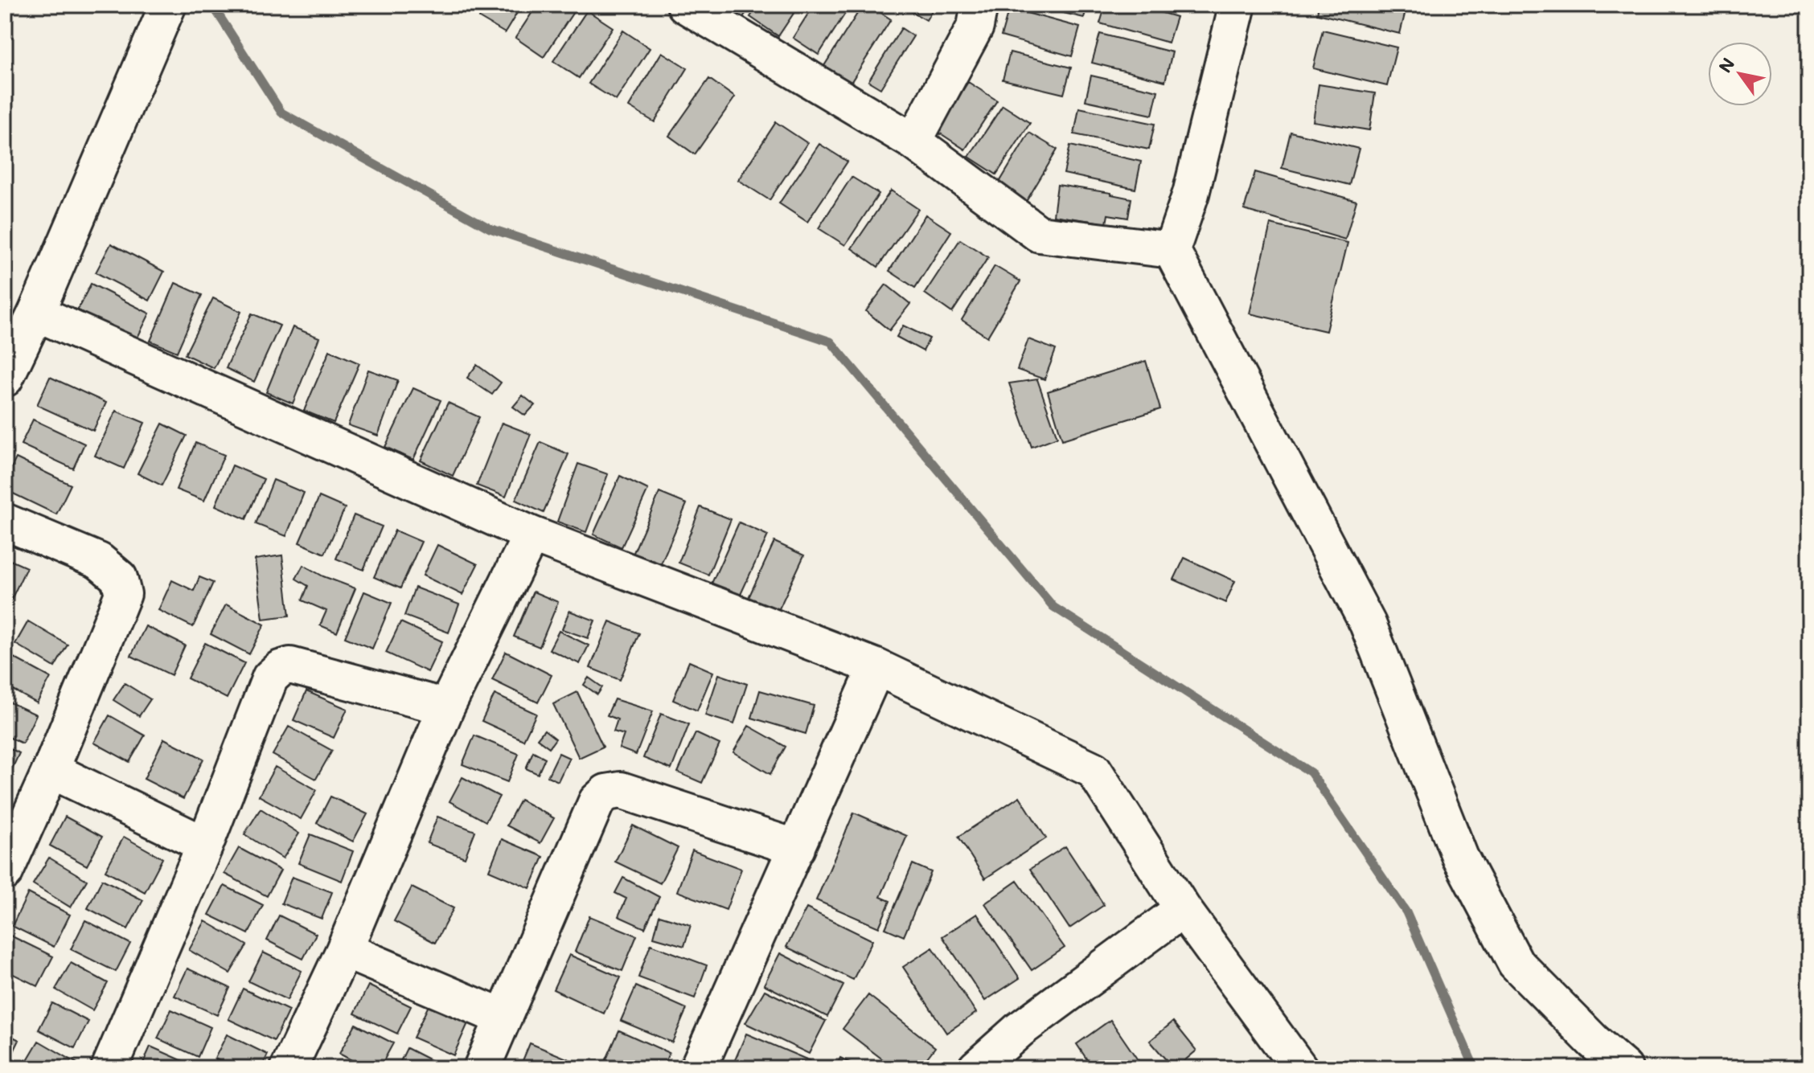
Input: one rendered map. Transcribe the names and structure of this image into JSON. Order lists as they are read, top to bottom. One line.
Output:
{"north":"top left"}
